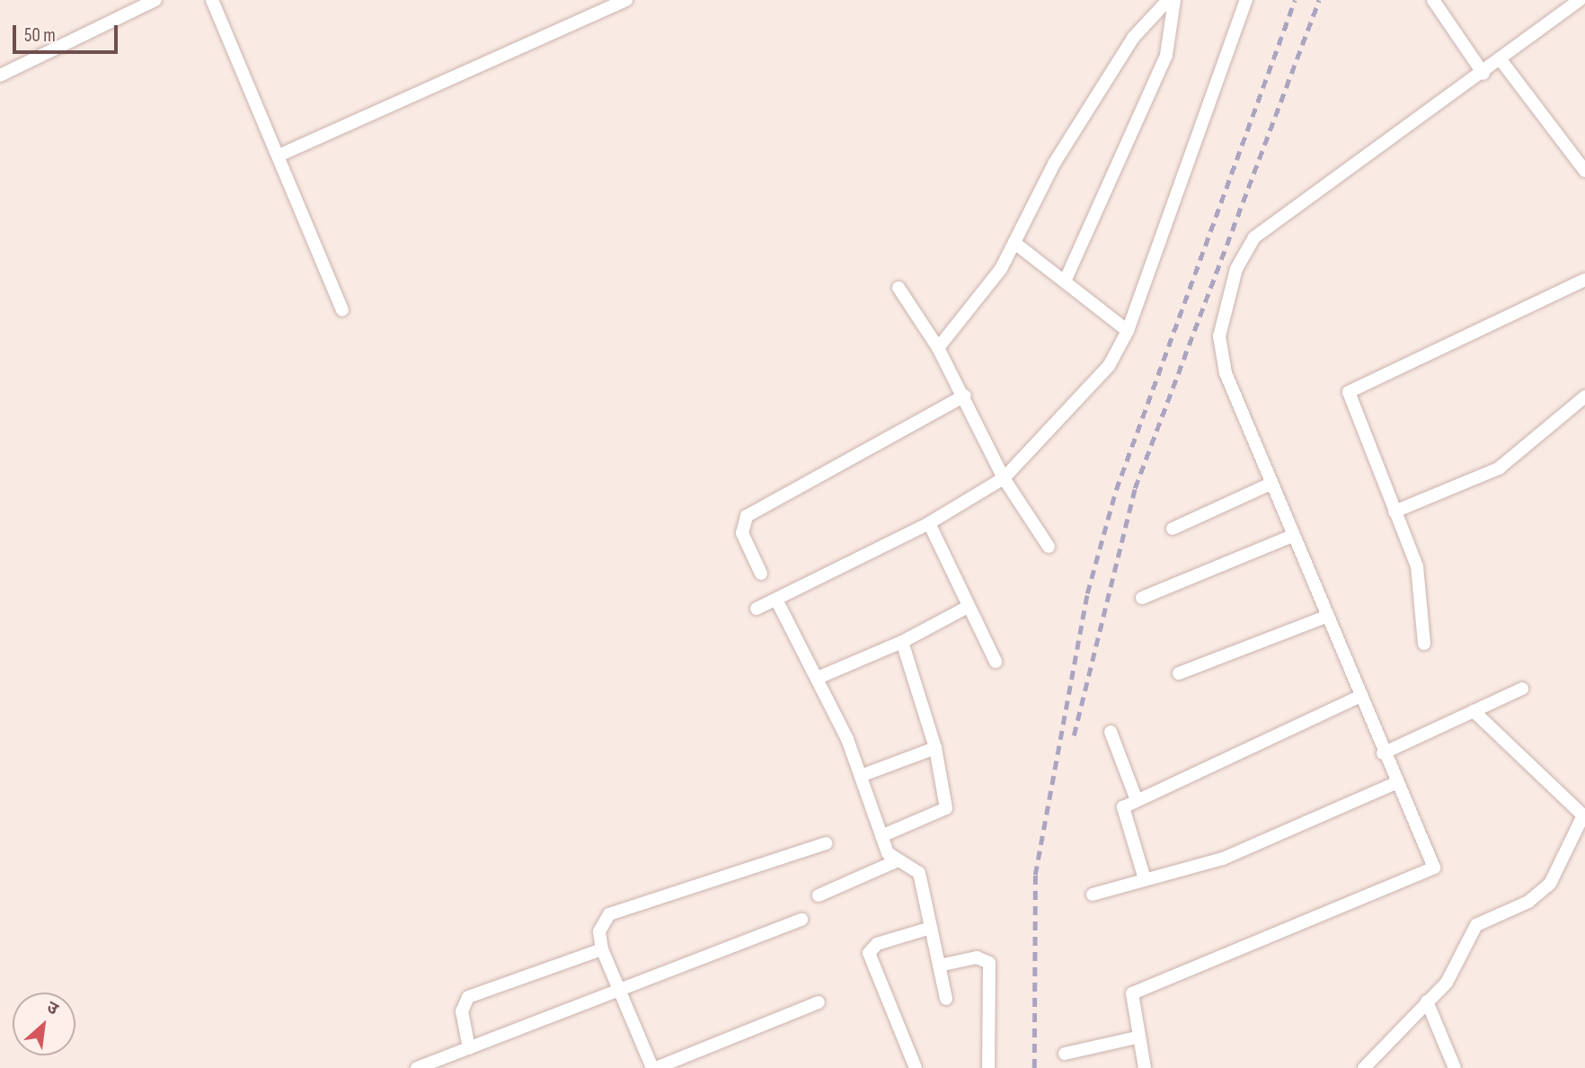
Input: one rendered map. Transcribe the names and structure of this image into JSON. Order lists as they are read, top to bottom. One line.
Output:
{"scale_bar":"50 m","north":"top right"}
